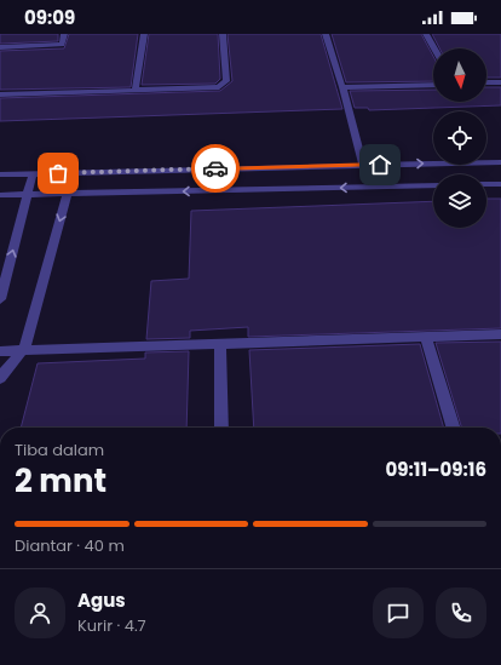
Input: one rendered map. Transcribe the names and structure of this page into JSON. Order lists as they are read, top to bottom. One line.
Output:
{"north":"bottom","page":{"status":"09:09","heading":["2 mnt","Tiba dalam","09:11–09:16"],"panel":["Agus","Kurir · 4.7"],"bar":"Diantar · 40 m"}}
